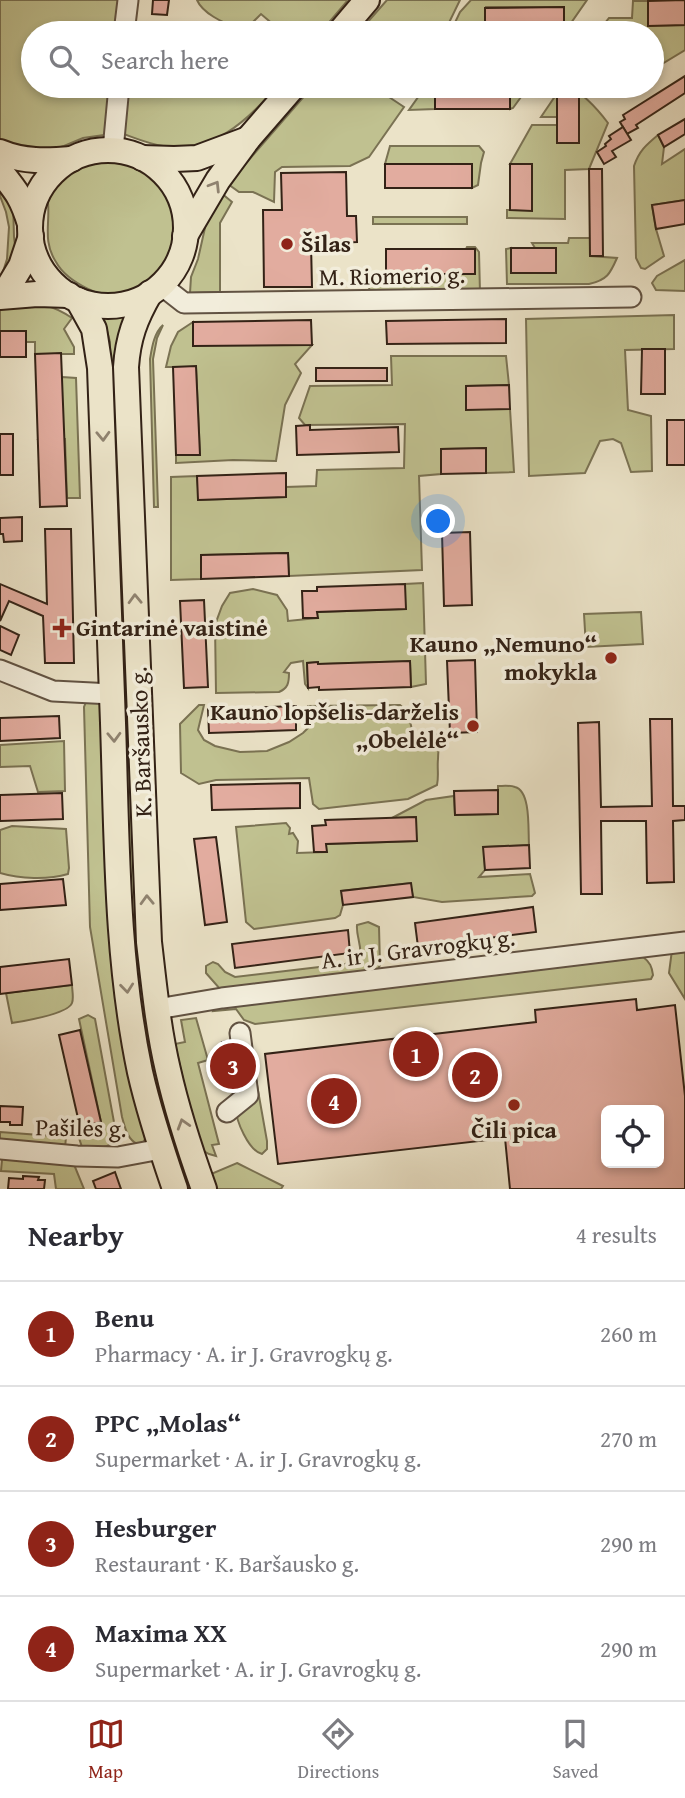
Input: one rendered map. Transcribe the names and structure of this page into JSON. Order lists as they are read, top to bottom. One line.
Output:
{"streets":{"main road":["K. Baršausko g."],"street":["M. Riomerio g.","A. ir J. Gravrogkų g.","Pašilės g."]},"crossings":[["M. Riomerio g.","K. Baršausko g."],["K. Baršausko g.","A. ir J. Gravrogkų g."],["K. Baršausko g.","Pašilės g."]],"places":{"other":["Šilas","Kauno „Nemuno“ mokykla","Kauno lopšelis-darželis „Obelėlė“","Čili pica"],"health":["Gintarinė vaistinė"]},"page":{"search":"Search here","pins":["1","3","2","4"],"heading":["Nearby","4 results"],"list":[{"mark":"1","name":"Benu","note":"Pharmacy · A. ir J. Gravrogkų g.","value":"260 m"},{"mark":"2","name":"PPC „Molas“","note":"Supermarket · A. ir J. Gravrogkų g.","value":"270 m"},{"mark":"3","name":"Hesburger","note":"Restaurant · K. Baršausko g.","value":"290 m"},{"mark":"4","name":"Maxima XX","note":"Supermarket · A. ir J. Gravrogkų g.","value":"290 m"}],"nav":["Map","Directions","Saved"]}}
